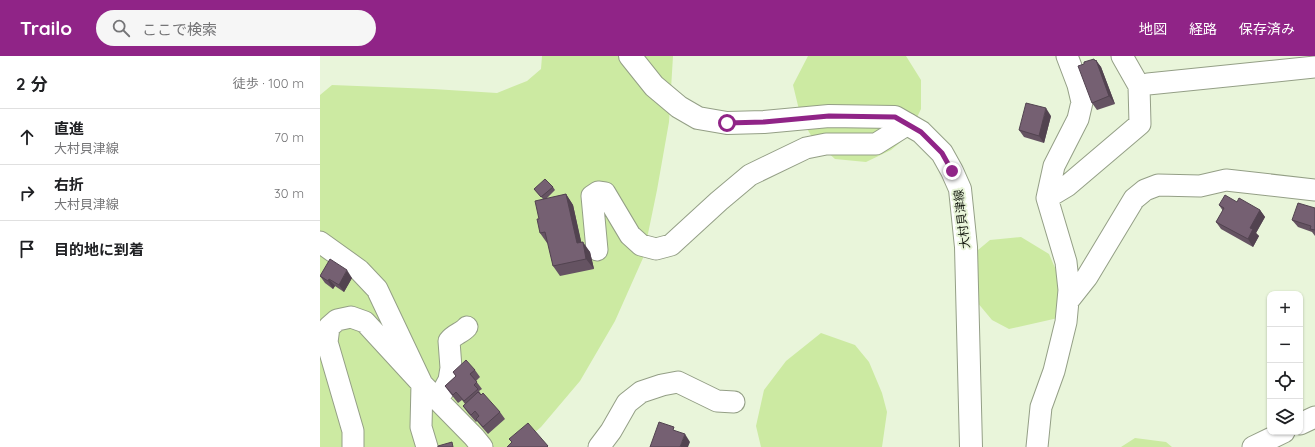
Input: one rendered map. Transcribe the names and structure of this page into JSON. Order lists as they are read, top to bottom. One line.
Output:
{"streets":{"main road":["大村貝津線"]},"page":{"header":"Trailo","search":"ここで検索","nav":["地図","経路","保存済み"],"heading":["2 分","徒歩 · 100 m"],"list":[["直進","大村貝津線","70 m"],["右折","大村貝津線","30 m"],"目的地に到着"],"map_buttons":["+","−"]}}
